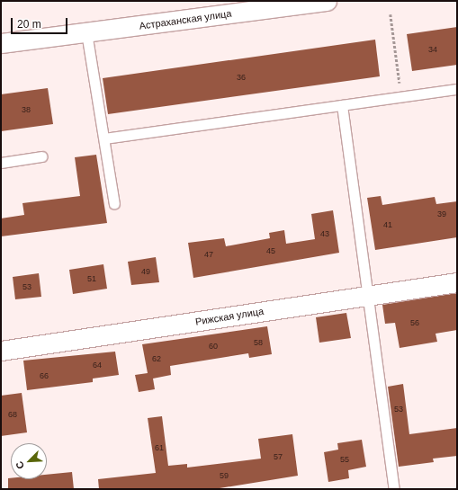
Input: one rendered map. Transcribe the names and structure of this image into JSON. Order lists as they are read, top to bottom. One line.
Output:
{"streets":{"street":["Астраханская улица","Рижская улица"]},"house_numbers":["34","36","38","39","41","43","45","47","49","51","53","56","58","60","62","64","66","53","68","61","57","55","59"],"scale_bar":"20 m","north":"bottom left"}
